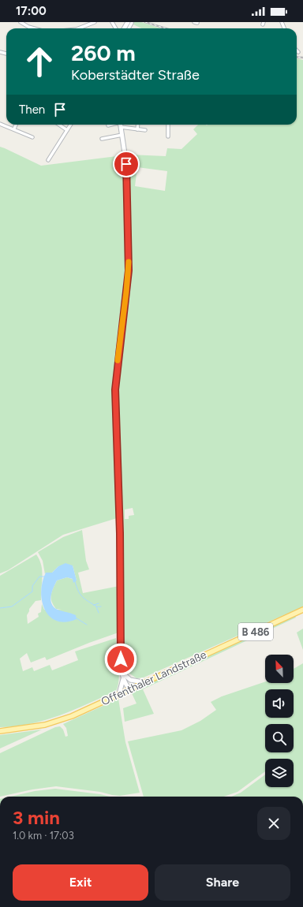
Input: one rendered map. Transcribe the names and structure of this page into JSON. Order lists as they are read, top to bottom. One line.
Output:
{"streets":{"main road":["B 486","Offenthaler Landstraße"]},"north":"top left","page":{"status":"17:00","turn":["260 m","Koberstädter Straße"],"then":"Then","heading":["3 min","1.0 km · 17:03"],"buttons":["Exit","Share"]}}
